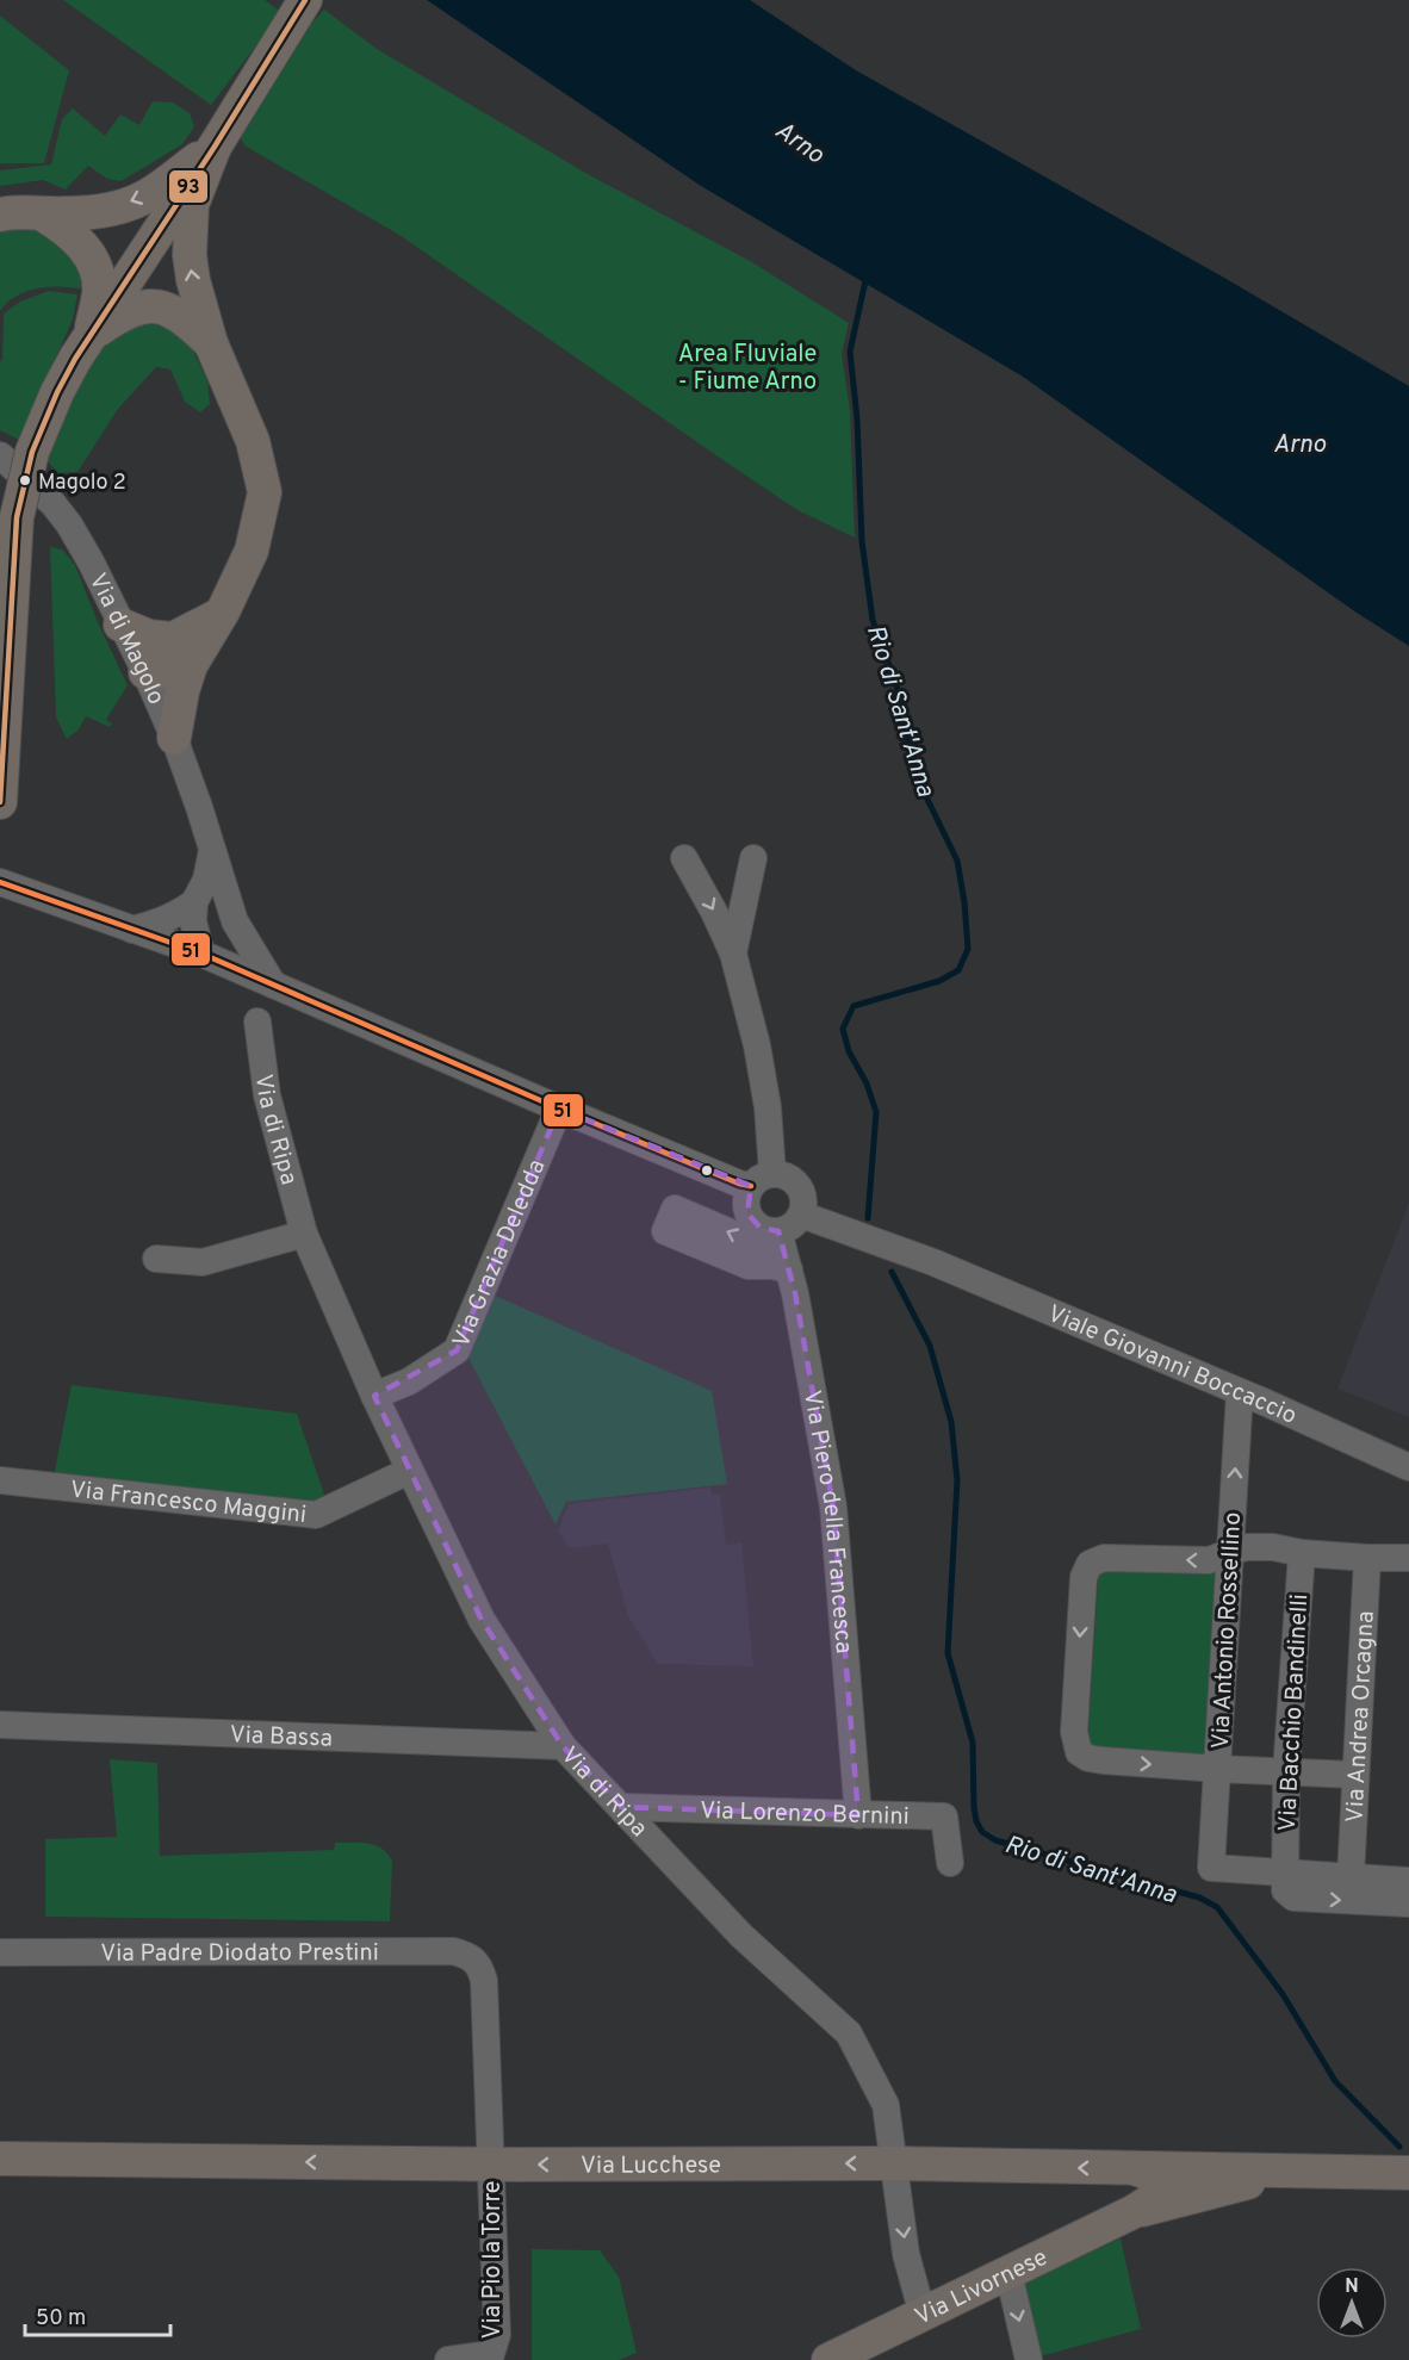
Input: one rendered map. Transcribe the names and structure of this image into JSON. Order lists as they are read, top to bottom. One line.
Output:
{"streets":{"main road":["Via Lucchese","Via Livornese"],"street":["Via di Magolo","Via di Ripa","Via Grazia Deledda","Viale Giovanni Boccaccio","Via Francesco Maggini","Via Piero della Francesca","Via Antonio Rossellino","Via Bacchio Bandinelli","Via Andrea Orcagna","Via Bassa","Via Lorenzo Bernini","Via Padre Diodato Prestini","Via Pio la Torre"]},"crossings":[["Via di Ripa","Via Grazia Deledda"],["Via di Ripa","Via Francesco Maggini"],["Via di Ripa","Via Bassa"],["Via di Ripa","Via Lorenzo Bernini"],["Via di Ripa","Via Lucchese"],["Via di Ripa","Via Livornese"],["Viale Giovanni Boccaccio","Via Piero della Francesca"],["Viale Giovanni Boccaccio","Via Antonio Rossellino"],["Via Piero della Francesca","Via Lorenzo Bernini"],["Via Antonio Rossellino","Via Bacchio Bandinelli"],["Via Padre Diodato Prestini","Via Pio la Torre"],["Via Lucchese","Via Pio la Torre"],["Via Lucchese","Via Livornese"]],"one_way":["Via Lucchese"],"water":["Arno","Rio di Sant'Anna"],"parks":["Area Fluviale - Fiume Arno"],"places":["Magolo 2"],"lines":["transit line 93","transit line 51"],"scale_bar":"50 m","north":"top"}
